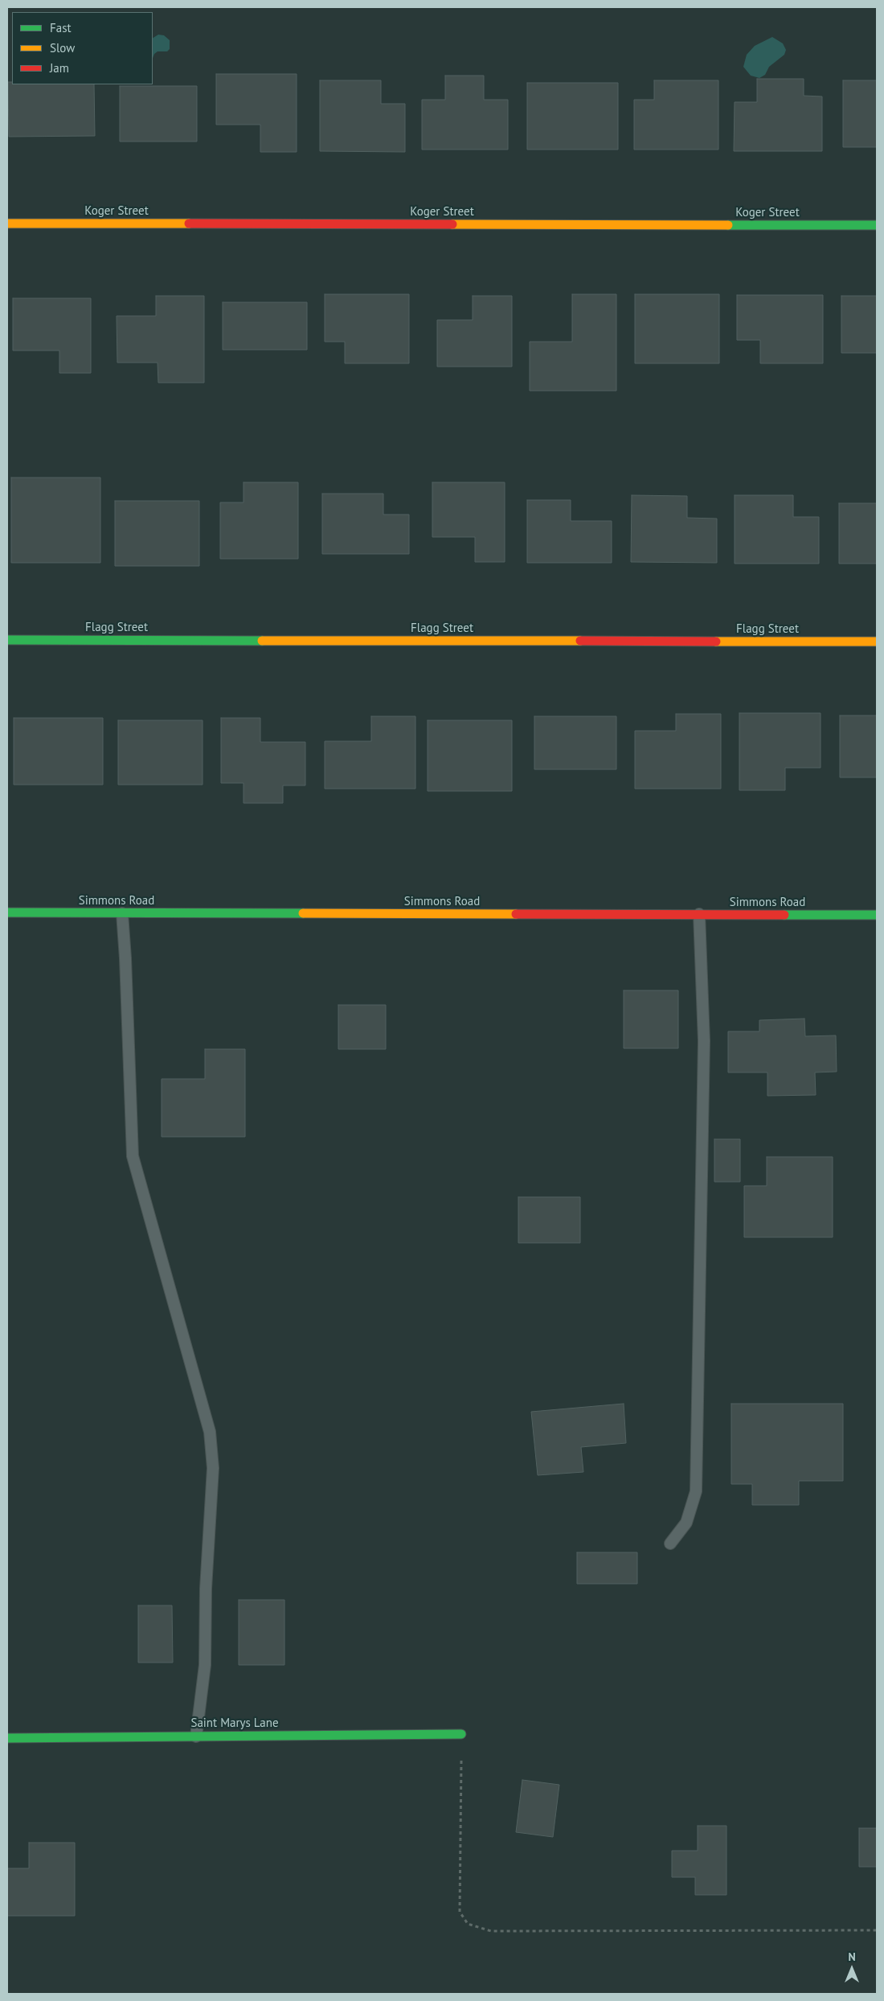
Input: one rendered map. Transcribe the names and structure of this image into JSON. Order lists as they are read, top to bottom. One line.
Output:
{"streets":{"street":["Koger Street","Flagg Street","Simmons Road","Saint Marys Lane"]},"legend":["Fast","Slow","Jam"],"north":"top"}
